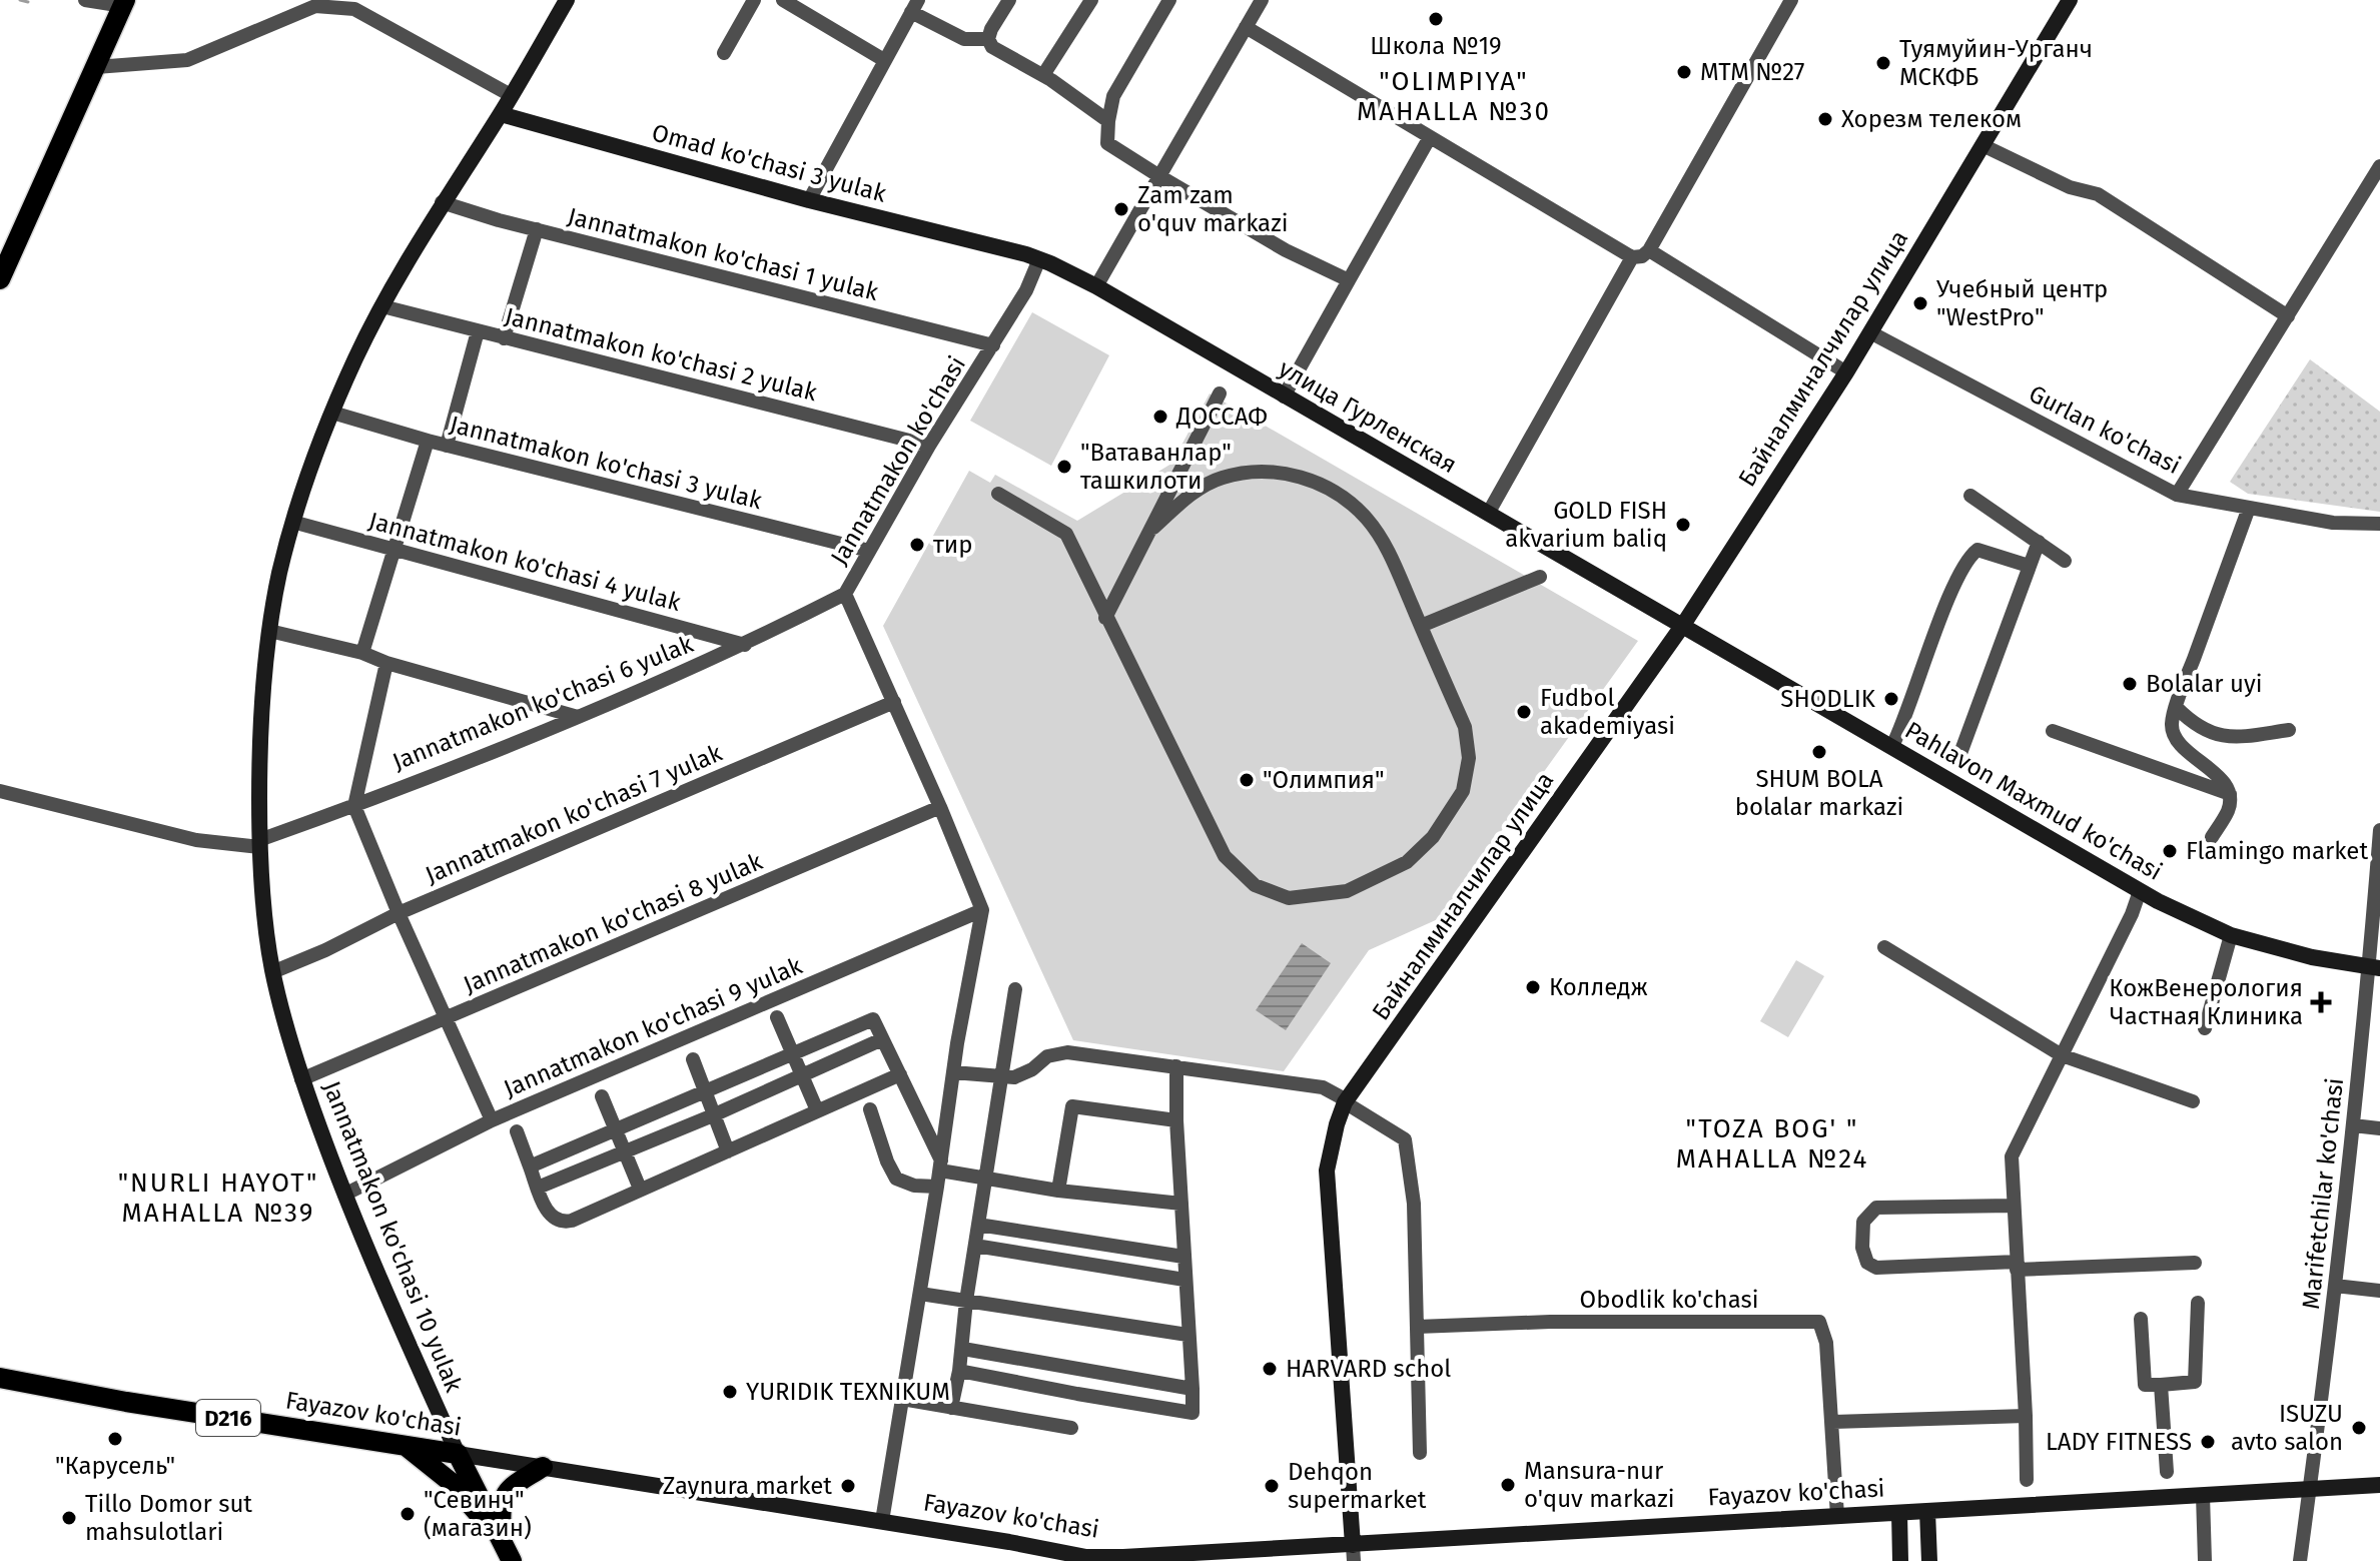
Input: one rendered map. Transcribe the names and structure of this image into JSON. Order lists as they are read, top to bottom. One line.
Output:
{"streets":{"main road":["Fayazov ko'chasi","D216"],"street":["Omad ko'chasi 3 yulak","Jannatmakon ko'chasi 1 yulak","Jannatmakon ko'chasi 2 yulak","Байналминалчилар улица","улица Гурленская","Gurlan ko'chasi","Jannatmakon ko'chasi","Jannatmakon ko'chasi 3 yulak","Jannatmakon ko'chasi 4 yulak","Jannatmakon ko'chasi 6 yulak","Pahlavon Maxmud ko'chasi","Jannatmakon ko'chasi 7 yulak","Jannatmakon ko'chasi 8 yulak","Jannatmakon ko'chasi 9 yulak","Marifetchilar ko'chasi","Jannatmakon ko'chasi 10 yulak","Obodlik ko'chasi"]},"crossings":[["Omad ko'chasi 3 yulak","улица Гурленская"],["Omad ko'chasi 3 yulak","Jannatmakon ko'chasi"],["Omad ko'chasi 3 yulak","Jannatmakon ko'chasi 10 yulak"],["Jannatmakon ko'chasi 1 yulak","Jannatmakon ko'chasi"],["Jannatmakon ko'chasi 1 yulak","Jannatmakon ko'chasi 10 yulak"],["Jannatmakon ko'chasi 2 yulak","Jannatmakon ko'chasi"],["Jannatmakon ko'chasi 2 yulak","Jannatmakon ko'chasi 10 yulak"],["Байналминалчилар улица","улица Гурленская"],["Байналминалчилар улица","Gurlan ko'chasi"],["Байналминалчилар улица","Pahlavon Maxmud ko'chasi"],["Байналминалчилар улица","Fayazov ko'chasi"],["улица Гурленская","Jannatmakon ko'chasi"],["улица Гурленская","Pahlavon Maxmud ko'chasi"],["Jannatmakon ko'chasi","Jannatmakon ko'chasi 3 yulak"],["Jannatmakon ko'chasi","Jannatmakon ko'chasi 6 yulak"],["Jannatmakon ko'chasi","Jannatmakon ko'chasi 7 yulak"],["Jannatmakon ko'chasi","Jannatmakon ko'chasi 8 yulak"],["Jannatmakon ko'chasi","Jannatmakon ko'chasi 9 yulak"],["Jannatmakon ko'chasi 3 yulak","Jannatmakon ko'chasi 10 yulak"],["Jannatmakon ko'chasi 4 yulak","Jannatmakon ko'chasi 6 yulak"],["Jannatmakon ko'chasi 4 yulak","Jannatmakon ko'chasi 10 yulak"],["Jannatmakon ko'chasi 6 yulak","Jannatmakon ko'chasi 10 yulak"],["Pahlavon Maxmud ko'chasi","Marifetchilar ko'chasi"],["Jannatmakon ko'chasi 7 yulak","Jannatmakon ko'chasi 10 yulak"],["Jannatmakon ko'chasi 8 yulak","Jannatmakon ko'chasi 10 yulak"],["Jannatmakon ko'chasi 9 yulak","Jannatmakon ko'chasi 10 yulak"],["Marifetchilar ko'chasi","Fayazov ko'chasi"],["Jannatmakon ko'chasi 10 yulak","Fayazov ko'chasi"],["Obodlik ko'chasi","Fayazov ko'chasi"]],"districts":["\"OLIMPIYA\" MAHALLA №30","\"TOZA BOG' \" MAHALLA №24","\"NURLI HAYOT\" MAHALLA №39"],"places":{"other":["Школа №19","Туямуйин-Урганч МСКФБ","MTM №27","Хорезм телеком","Zam zam o'quv markazi","Учебный центр \"WestPro\"","ДОССАФ","\"Ватаванлар\" ташкилоти","GOLD FISH akvarium baliq","тир","Bolalar uyi","SHODLIK","Fudbol akademiyasi","SHUM BOLA bolalar markazi","\"Олимпия\"","Flamingo market","Колледж","HARVARD schol","YURIDIK TEXNIKUM","ISUZU avto salon","\"Карусель\"","LADY FITNESS","Mansura-nur o'quv markazi","Zaynura market","Dehqon supermarket","\"Севинч\" (магазин)","Tillo Domor sut mahsulotlari"],"health":["КожВенерология Частная Клиника"]}}
